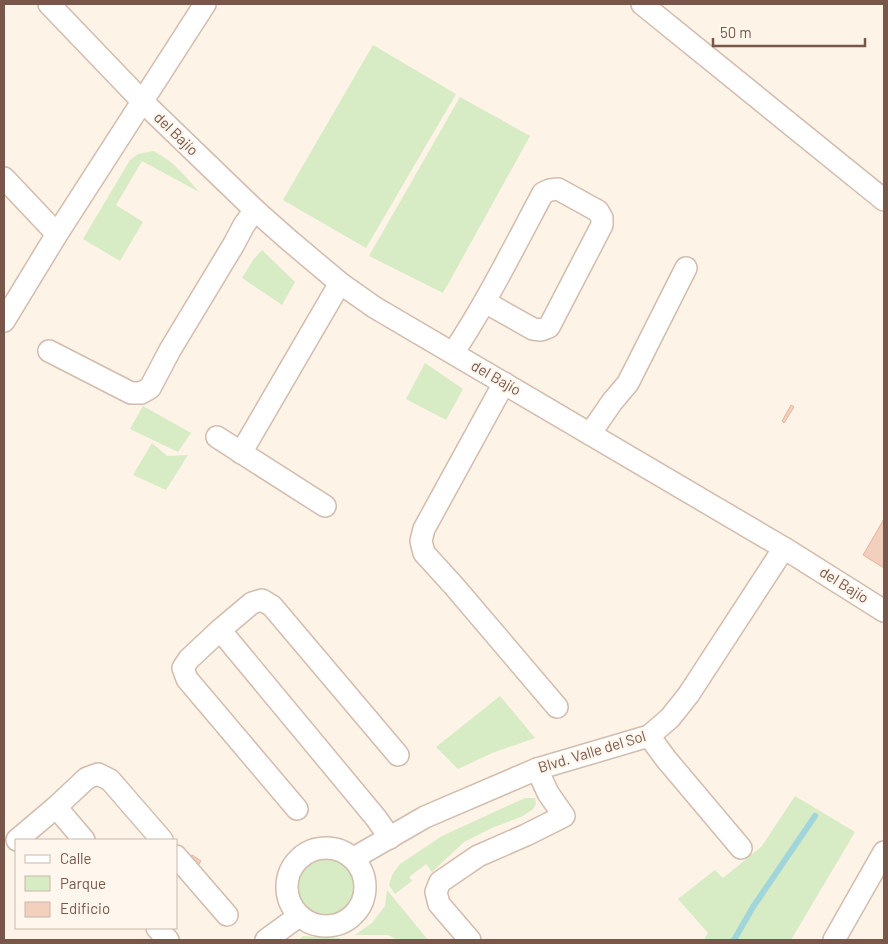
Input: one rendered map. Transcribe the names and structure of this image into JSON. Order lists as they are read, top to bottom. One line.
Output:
{"streets":{"street":["del Bajío","Blvd. Valle del Sol"]},"crossings":[["del Bajío","Blvd. Valle del Sol"]],"legend":["Calle","Parque","Edificio"],"scale_bar":"50 m"}
